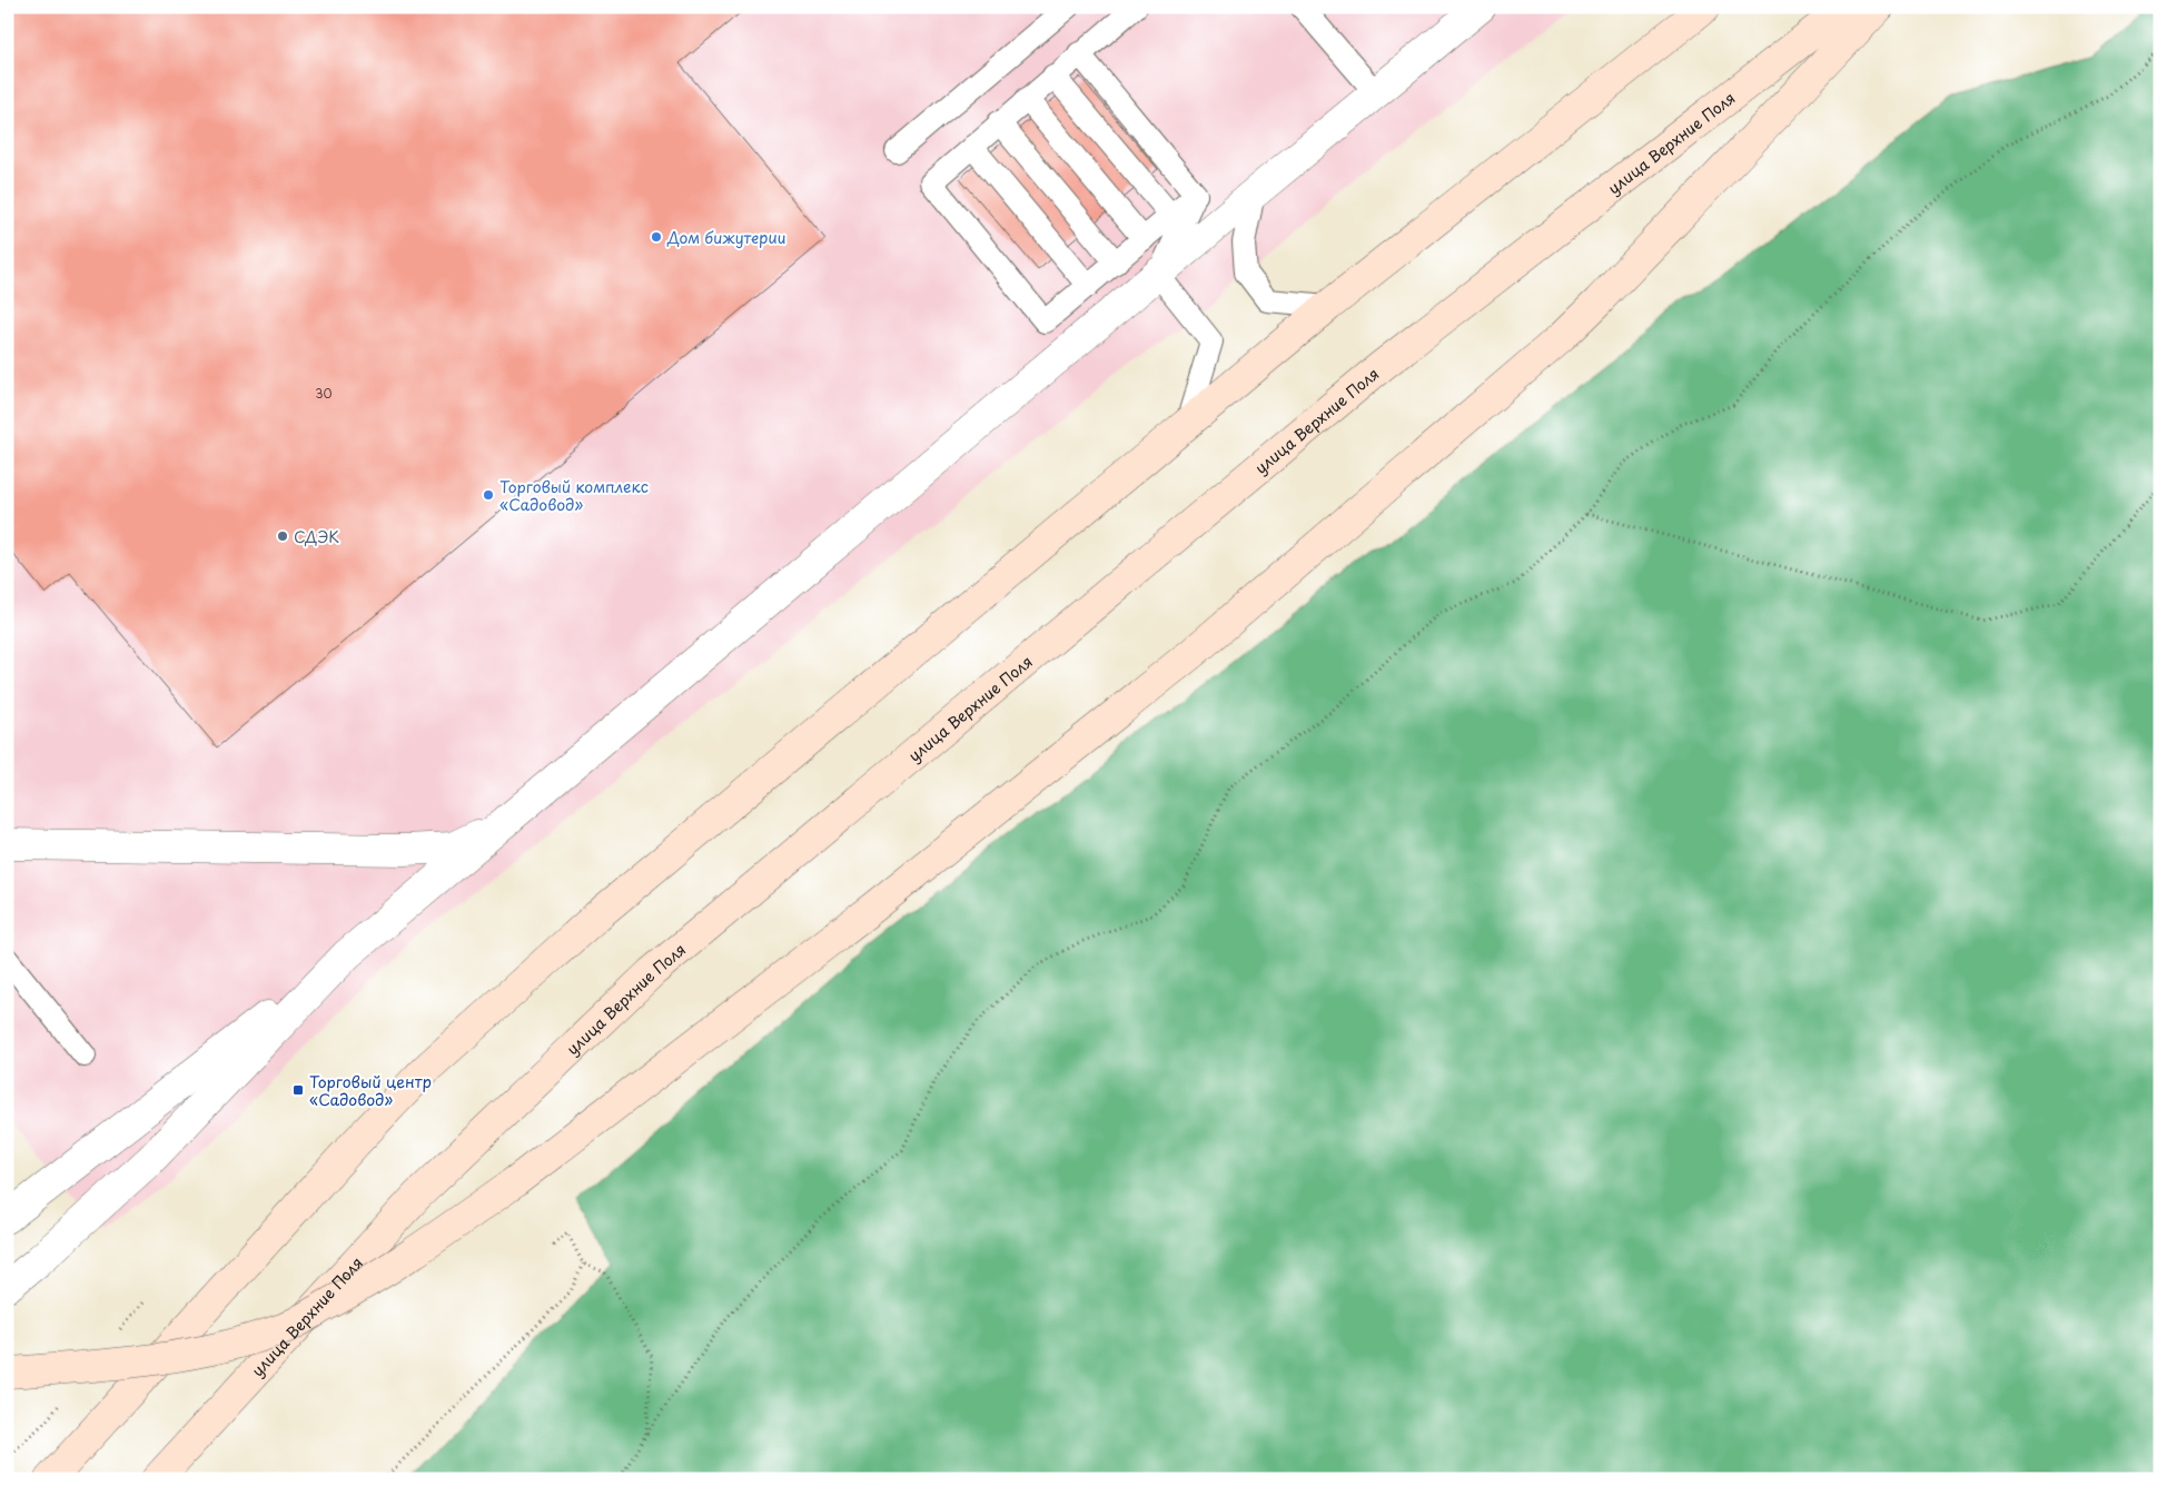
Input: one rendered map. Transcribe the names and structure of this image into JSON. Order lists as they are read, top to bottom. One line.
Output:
{"streets":{"main road":["улица Верхние Поля"]},"places":{"other":["Дом бижутерии","Торговый комплекс «Садовод»","СДЭК"],"transit":["Торговый центр «Садовод»"]},"house_numbers":["30"]}
